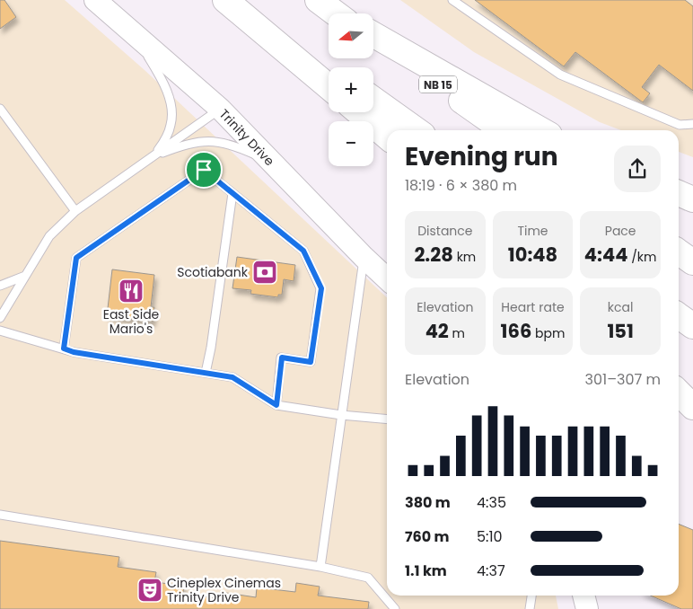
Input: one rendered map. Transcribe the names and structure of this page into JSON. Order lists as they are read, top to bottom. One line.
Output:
{"streets":{"highway":["NB 15"],"street":["Trinity Drive"]},"places":{"bank":["Scotiabank"],"restaurant":["East Side Mario's"],"theatre":["Cineplex Cinemas Trinity Drive"]},"north":"left","page":{"map_buttons":["+","−"],"heading":["Evening run","18:19 · 6 × 380 m"],"stats":[["Distance","2.28 km"],["Time","10:48"],["Pace","4:44 /km"],["Elevation","42 m"],["Heart rate","166 bpm"],["kcal","151"]],"chart":["Elevation","301–307 m"],"list":[{"name":"380 m","note":"4:35"},{"name":"760 m","note":"5:10"},{"name":"1.1 km","note":"4:37"}]}}
